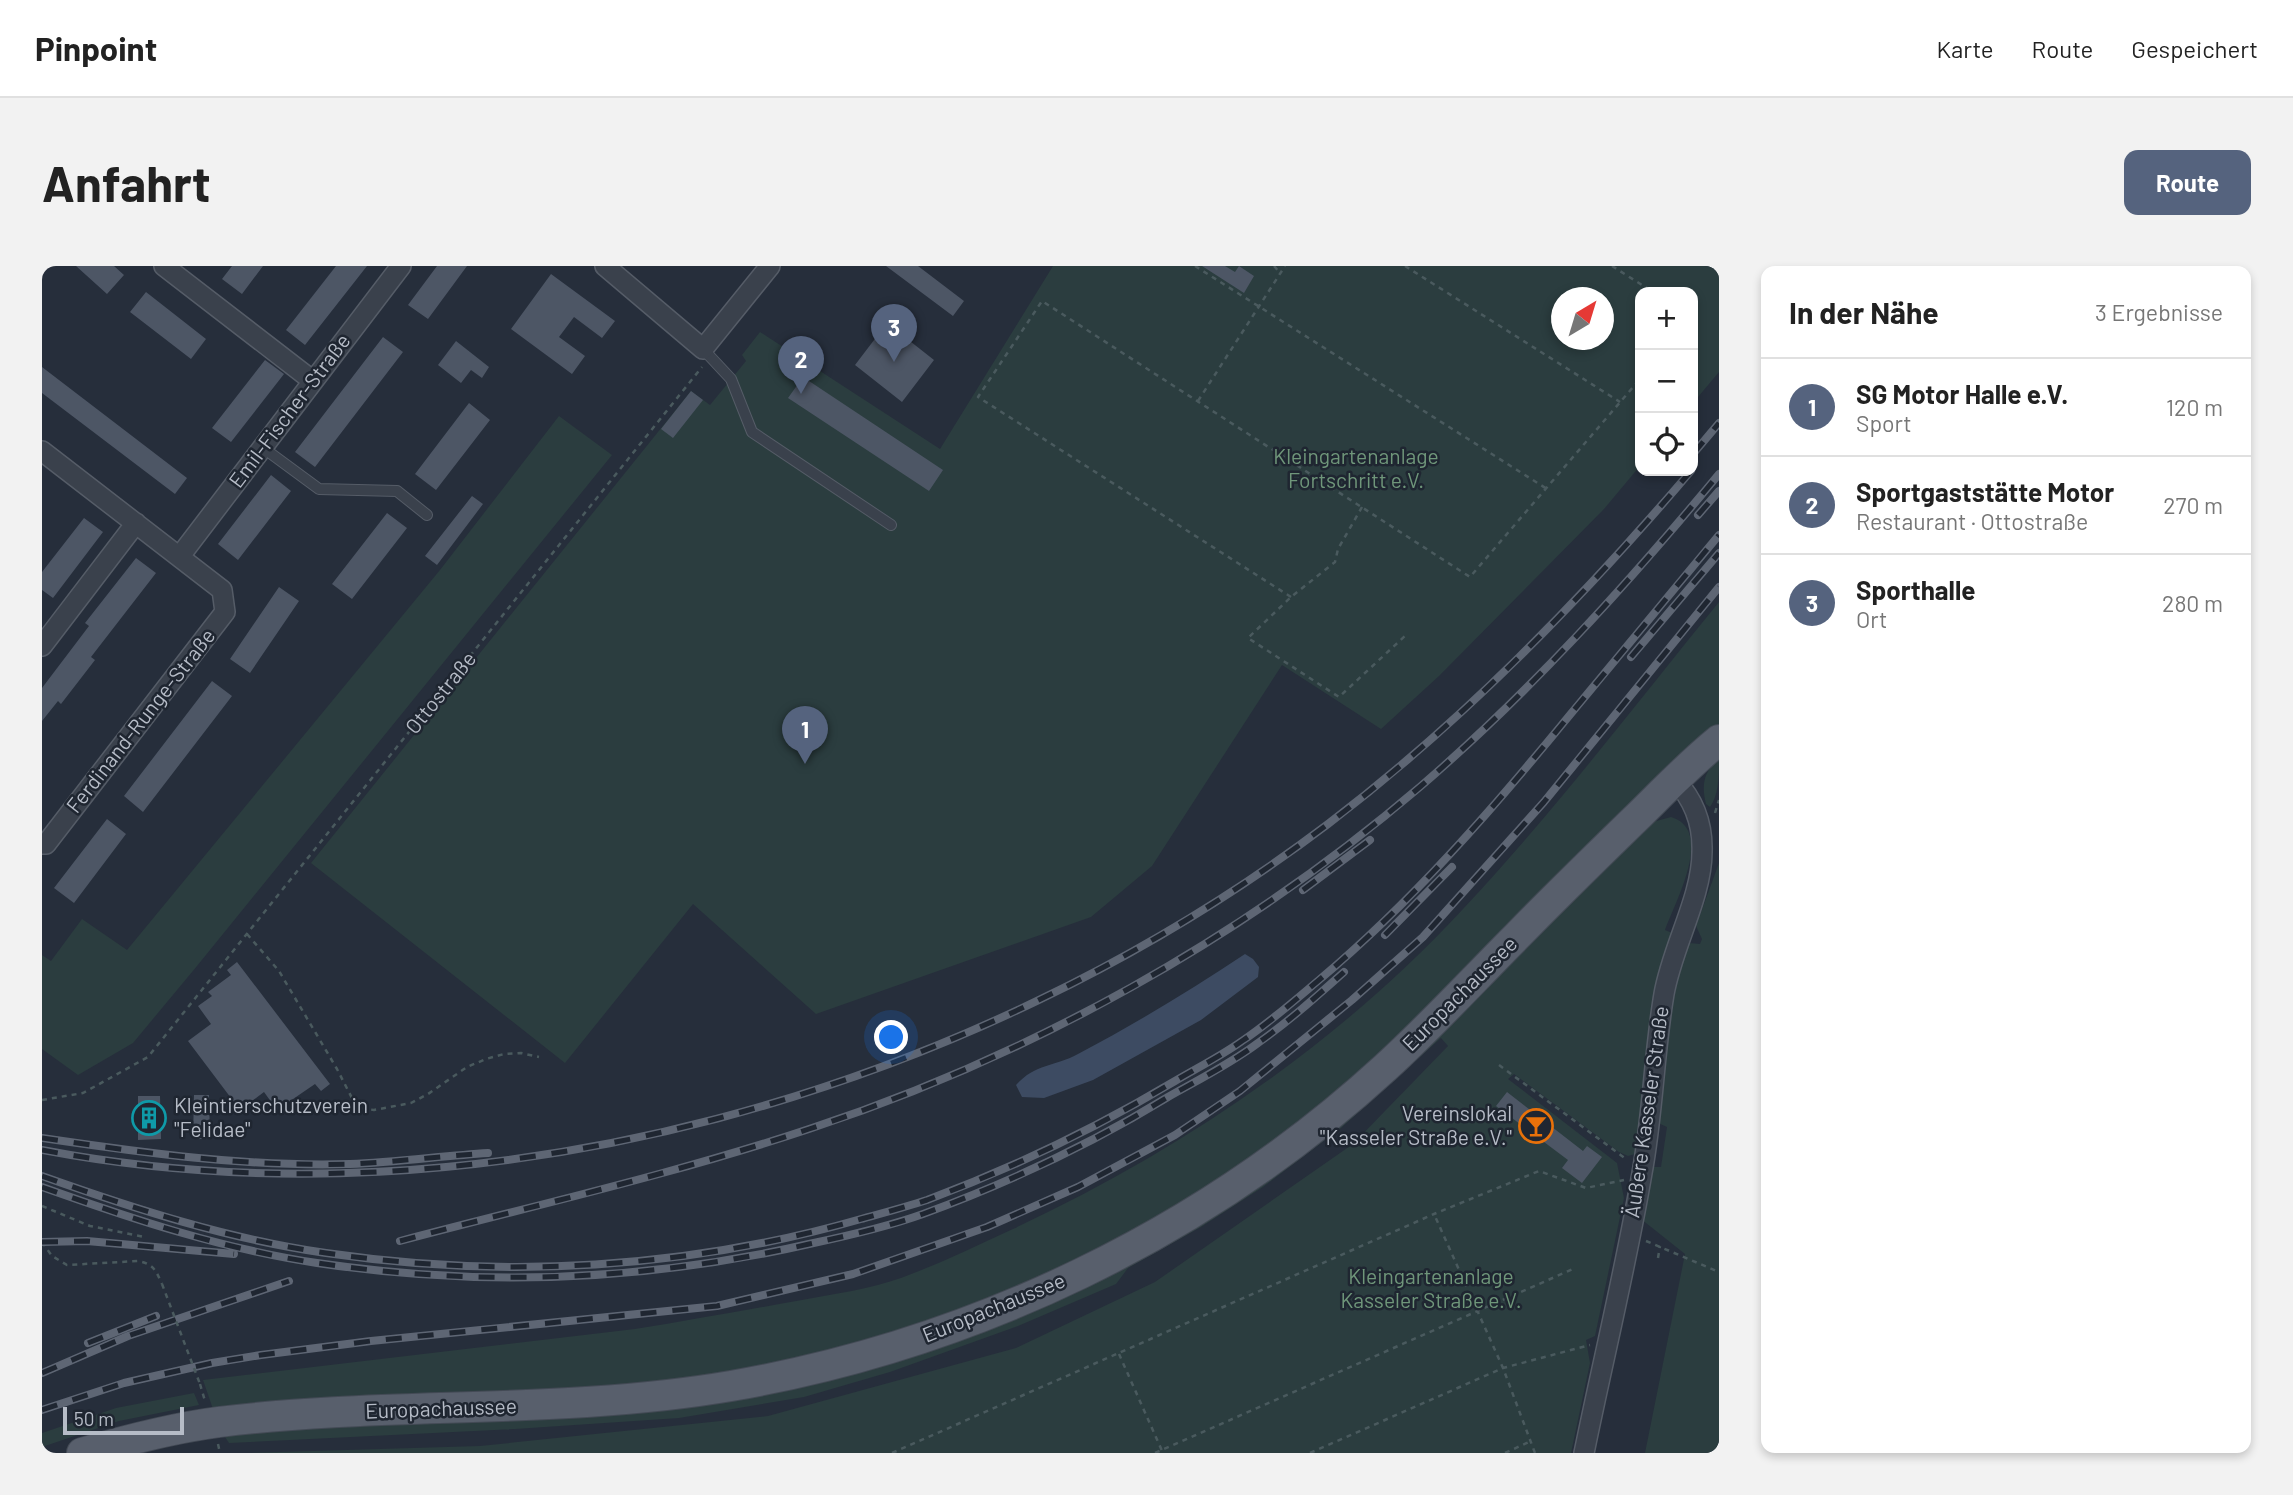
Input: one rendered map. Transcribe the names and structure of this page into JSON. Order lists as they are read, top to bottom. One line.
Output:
{"streets":{"main road":["Europachaussee"],"street":["Emil-Fischer-Straße","Ferdinand-Runge-Straße","Äußere Kasseler Straße"],"path":["Ottostraße"]},"crossings":[["Emil-Fischer-Straße","Ferdinand-Runge-Straße"],["Europachaussee","Äußere Kasseler Straße"]],"parks":["Kleingartenanlage Fortschritt e.V.","Kleingartenanlage Kasseler Straße e.V."],"places":{"building":["Kleintierschutzverein \"Felidae\""],"bar":["Vereinslokal \"Kasseler Straße e.V.\""]},"scale_bar":"50 m","north":"top right","page":{"header":"Pinpoint","nav":["Karte","Route","Gespeichert"],"buttons":"Route","title":"Anfahrt","heading":["In der Nähe","3 Ergebnisse"],"map_buttons":["+","−"],"pins":["3","2","1"],"list":[{"mark":"1","name":"SG Motor Halle e.V.","note":"Sport","value":"120 m"},{"mark":"2","name":"Sportgaststätte Motor","note":"Restaurant · Ottostraße","value":"270 m"},{"mark":"3","name":"Sporthalle","note":"Ort","value":"280 m"}],"scale":"50 m"}}
